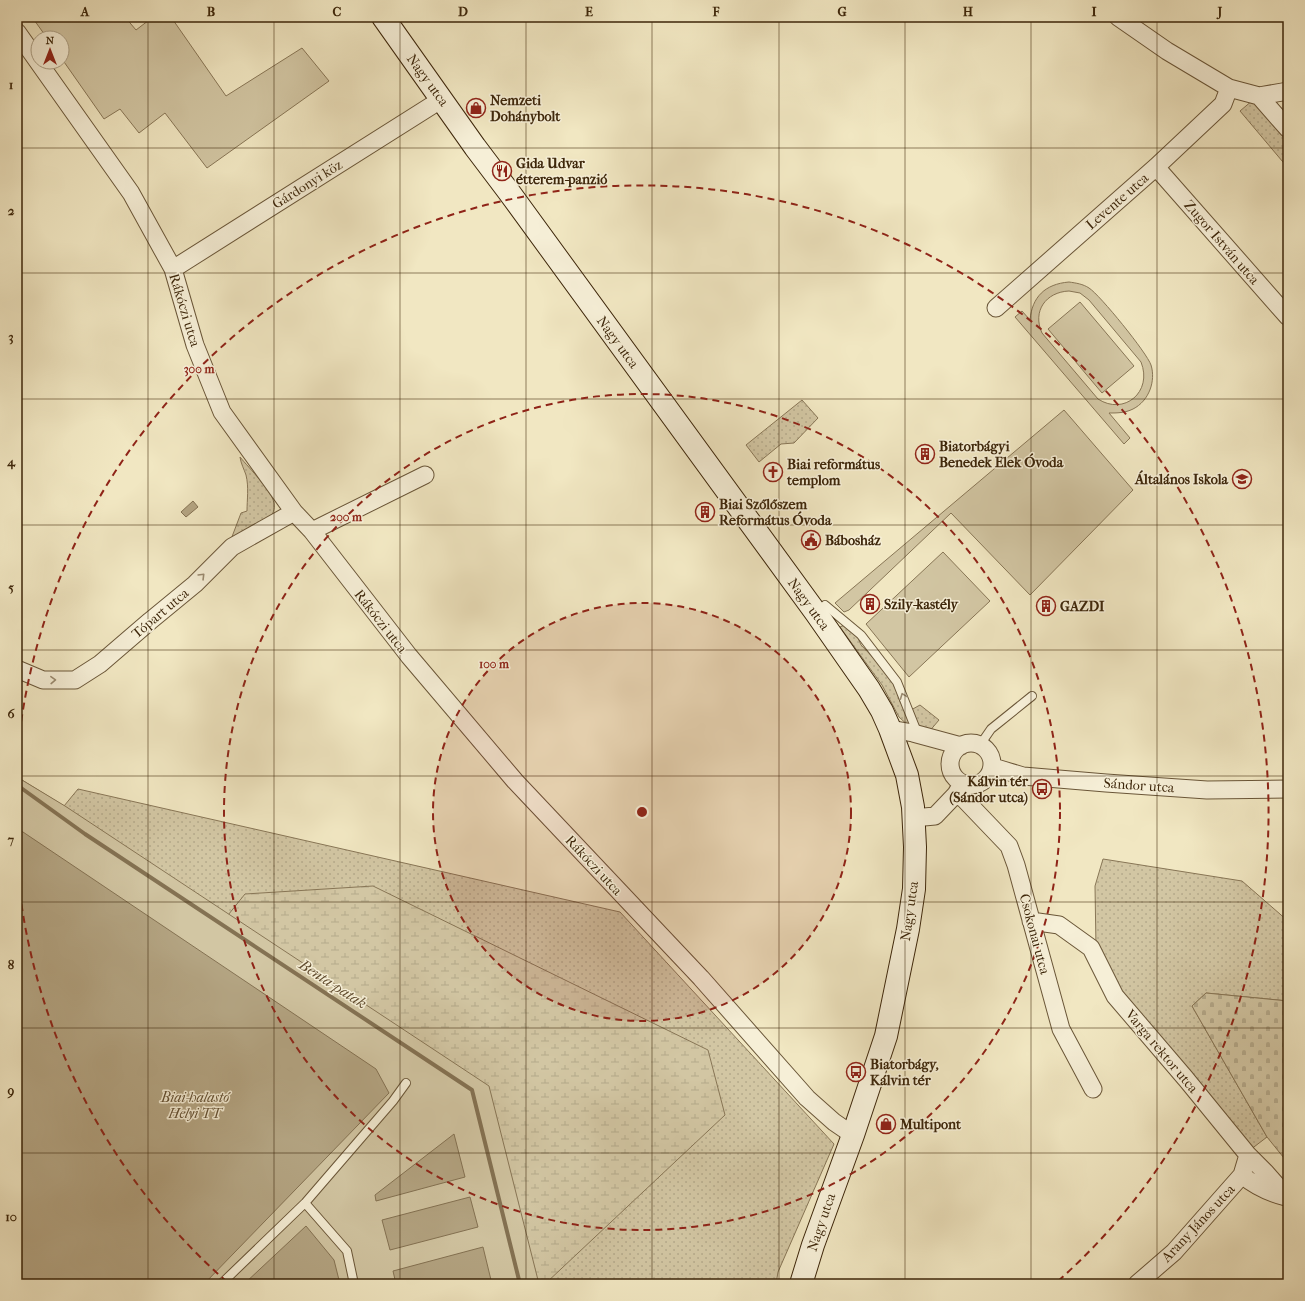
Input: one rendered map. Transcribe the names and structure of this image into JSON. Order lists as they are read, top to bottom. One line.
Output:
{"streets":{"main road":["Nagy utca"],"street":["Gárdonyi köz","Levente utca","Zugor István utca","Rákóczi utca","Tópart utca","Sándor utca","Csokonai utca","Varga rektor utca","Arany János utca"]},"crossings":[["Nagy utca","Gárdonyi köz"],["Nagy utca","Rákóczi utca"],["Gárdonyi köz","Rákóczi utca"],["Levente utca","Zugor István utca"],["Rákóczi utca","Tópart utca"],["Sándor utca","Csokonai utca"],["Csokonai utca","Varga rektor utca"],["Varga rektor utca","Arany János utca"]],"one_way":["Tópart utca"],"water":["Benta-patak"],"parks":["Biai-halastó Helyi TT"],"places":{"shop":["Nemzeti Dohánybolt","Multipont"],"restaurant":["Gida Udvar étterem-panzió"],"building":["Biatorbágyi Benedek Elek Óvoda","Biai Szőlőszem Református Óvoda","Szily-kastély","GAZDI"],"church":["Biai református templom"],"school or university":["Általános Iskola"],"public building":["Bábosház"],"bus stop":["Kálvin tér (Sándor utca)","Biatorbágy, Kálvin tér"]},"north":"top","grid":{"columns":["A","B","C","D","E","F","G","H","I","J"],"rows":["1","2","3","4","5","6","7","8","9","10"]},"rings":["300 m","200 m","100 m"]}
